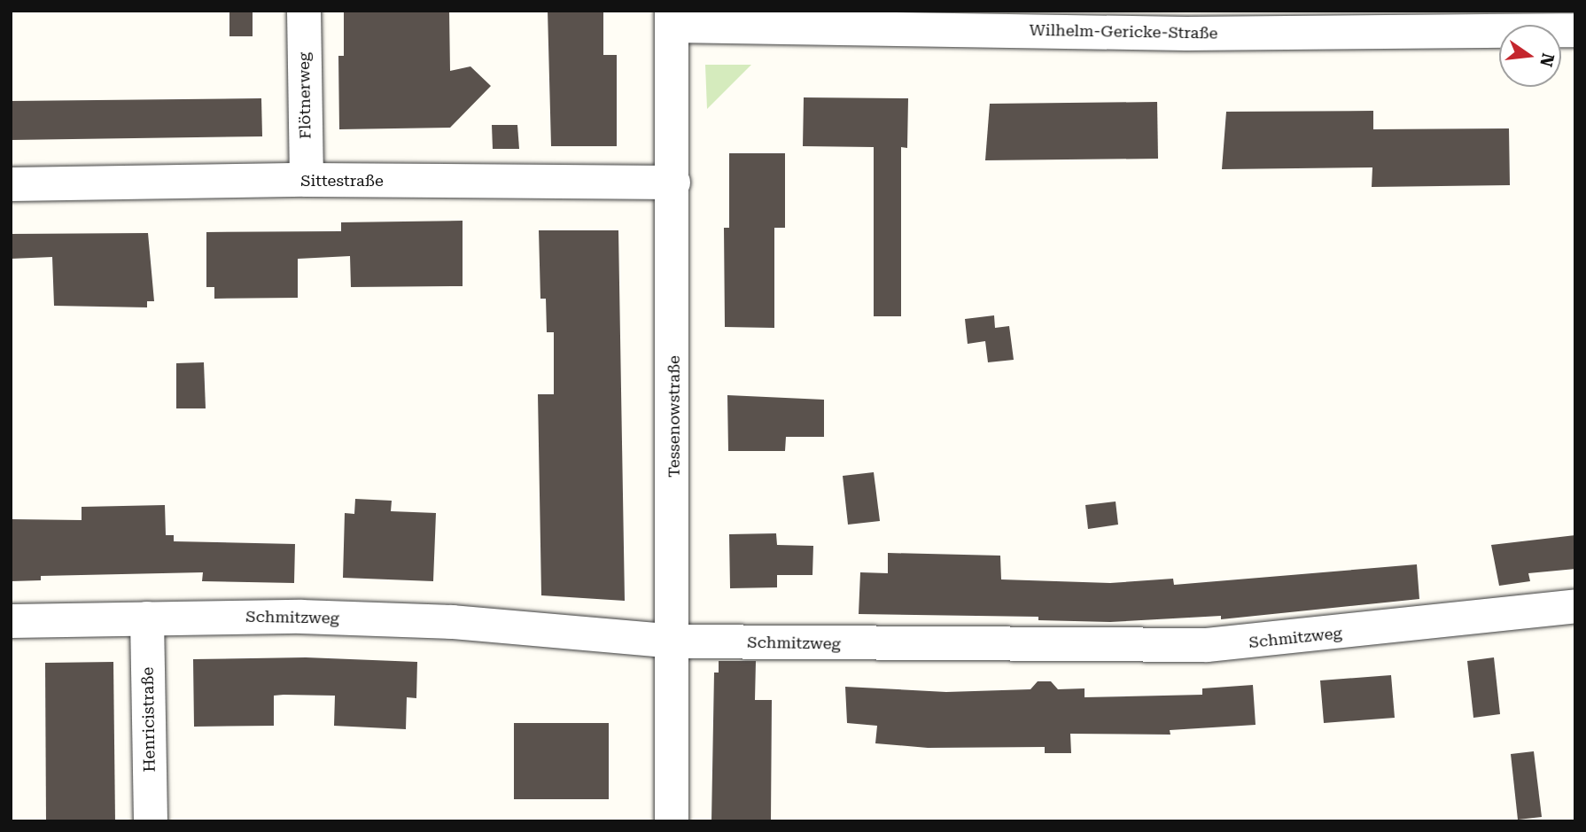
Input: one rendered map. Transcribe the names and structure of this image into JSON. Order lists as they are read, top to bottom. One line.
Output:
{"streets":{"street":["Wilhelm-Gericke-Straße","Flötnerweg","Sittestraße","Tessenowstraße","Schmitzweg","Henricistraße"]},"crossings":[["Wilhelm-Gericke-Straße","Tessenowstraße"],["Flötnerweg","Sittestraße"],["Sittestraße","Tessenowstraße"],["Tessenowstraße","Schmitzweg"],["Schmitzweg","Henricistraße"]],"north":"right"}
